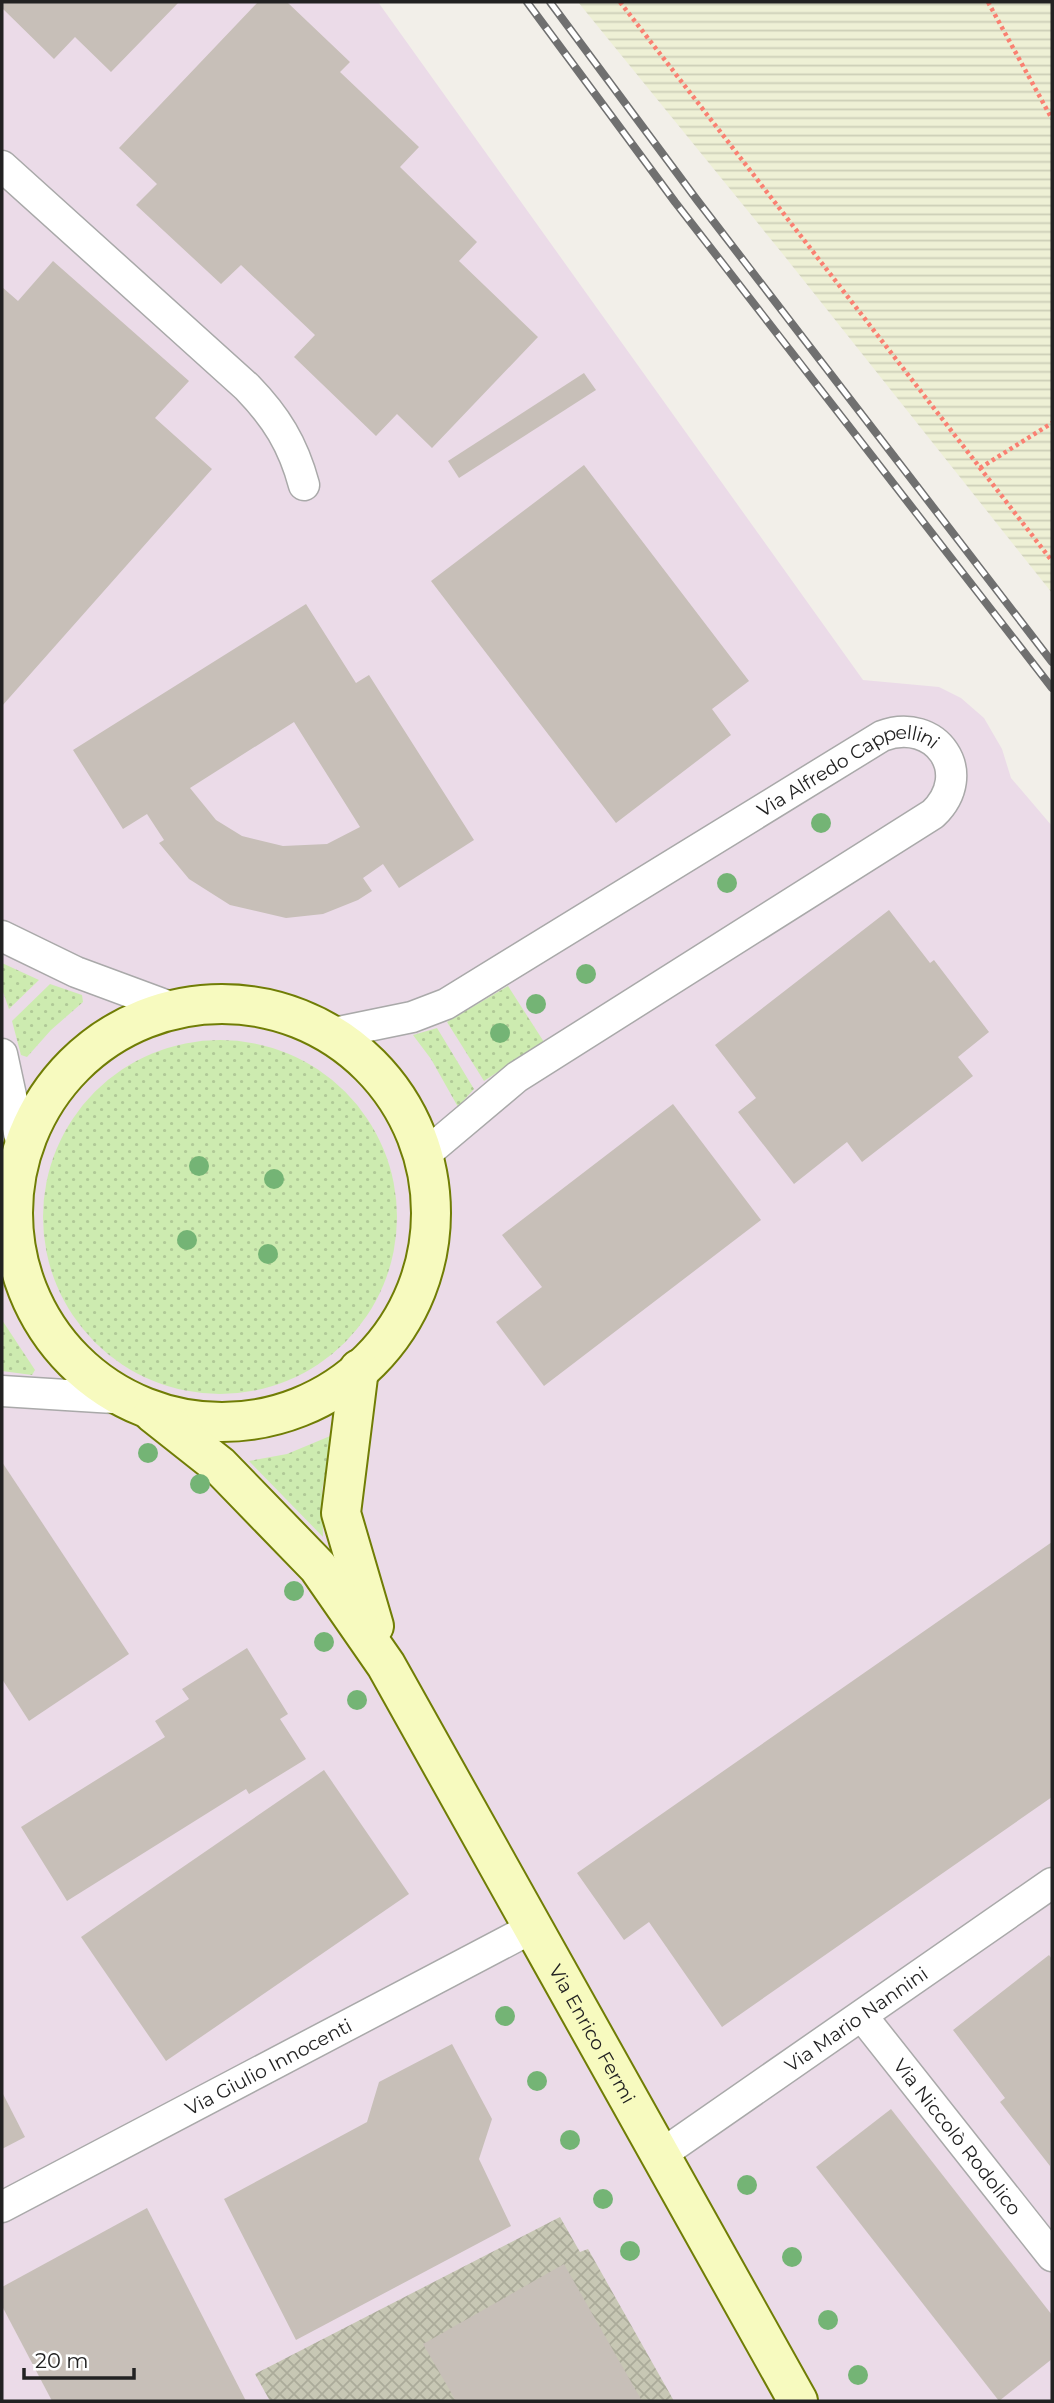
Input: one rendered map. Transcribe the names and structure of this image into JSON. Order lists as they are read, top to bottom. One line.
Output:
{"streets":{"street":["Via Alfredo Cappellini","Via Mario Nannini","Via Enrico Fermi","Via Giulio Innocenti","Via Niccolò Rodolico"]},"crossings":[["Via Mario Nannini","Via Enrico Fermi"],["Via Mario Nannini","Via Niccolò Rodolico"],["Via Enrico Fermi","Via Giulio Innocenti"]],"scale_bar":"20 m"}
